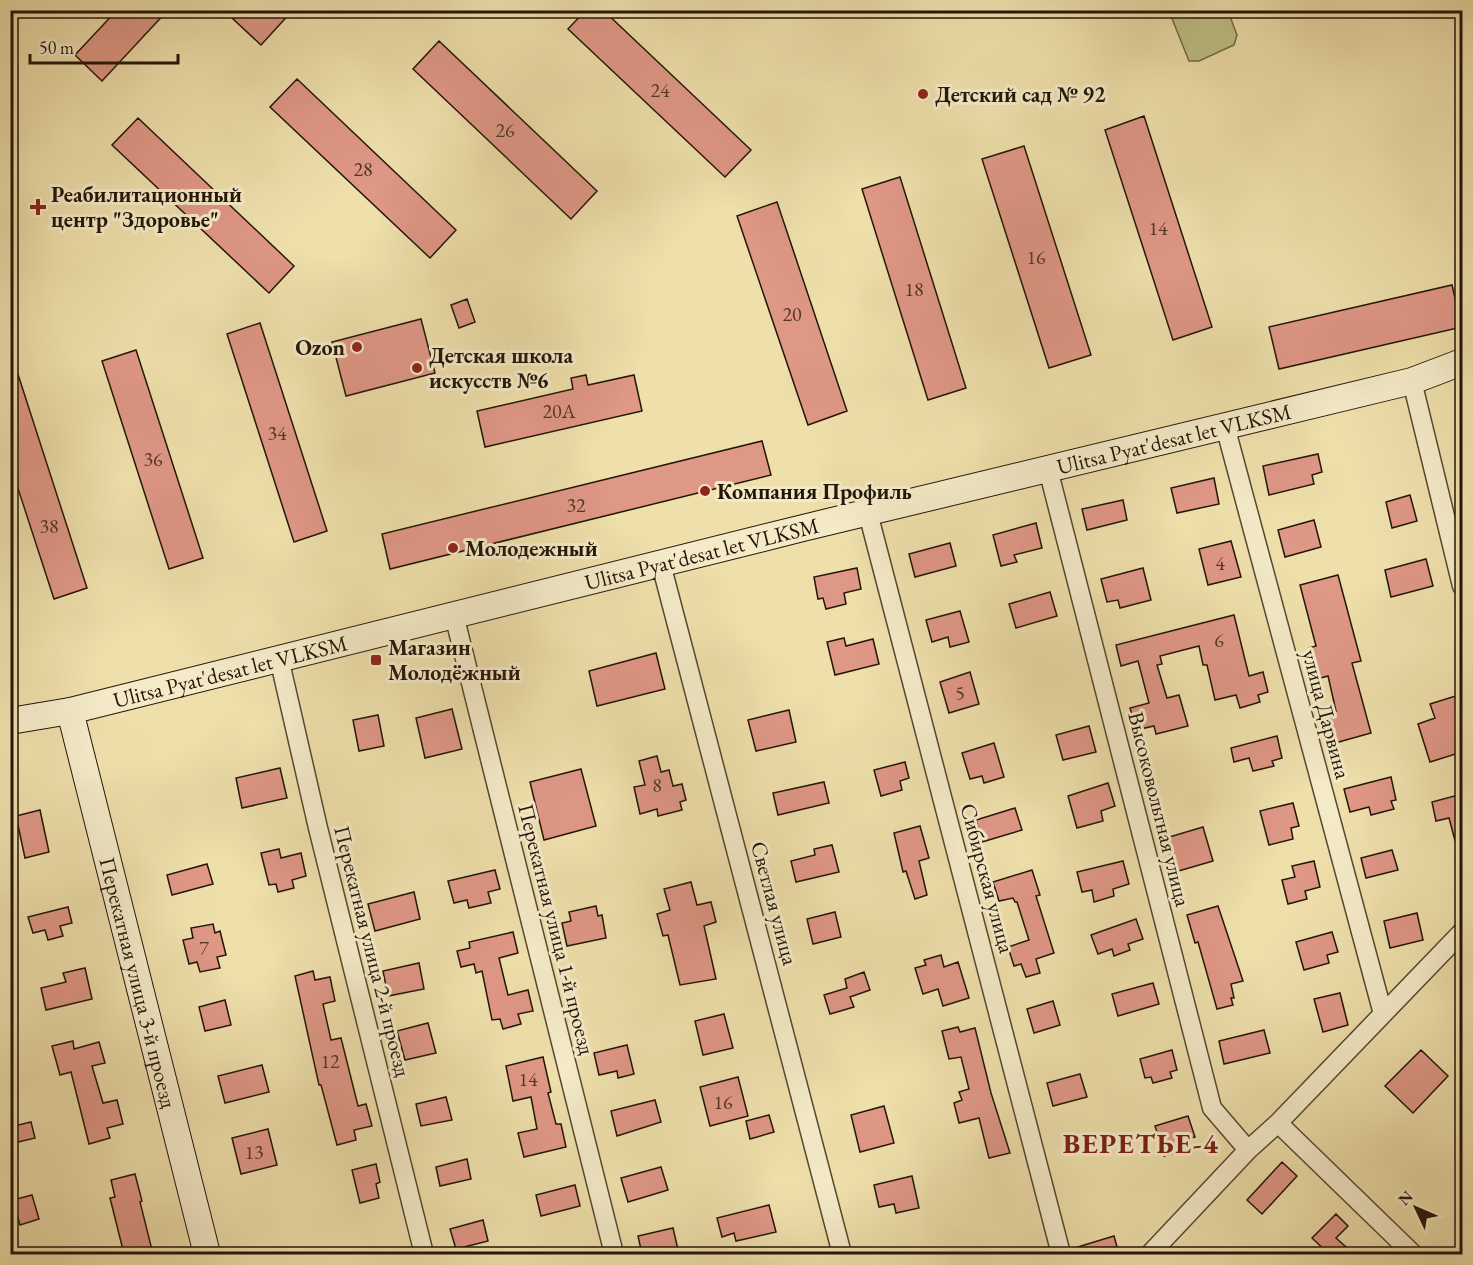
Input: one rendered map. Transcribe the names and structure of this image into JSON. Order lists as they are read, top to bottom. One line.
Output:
{"streets":{"main road":["Ulitsa Pyat'desat let VLKSM","Перекатная улица 3-й проезд"],"street":["улица Дарвина","Высоковольтная улица","Сибирская улица","Светлая улица","Перекатная улица 1-й проезд","Перекатная улица 2-й проезд"]},"crossings":[["Ulitsa Pyat'desat let VLKSM","улица Дарвина"],["Ulitsa Pyat'desat let VLKSM","Высоковольтная улица"],["Ulitsa Pyat'desat let VLKSM","Сибирская улица"],["Ulitsa Pyat'desat let VLKSM","Светлая улица"],["Ulitsa Pyat'desat let VLKSM","Перекатная улица 1-й проезд"],["Ulitsa Pyat'desat let VLKSM","Перекатная улица 2-й проезд"],["Ulitsa Pyat'desat let VLKSM","Перекатная улица 3-й проезд"]],"districts":["ВЕРЕТЬЕ-4"],"places":{"other":["Детский сад № 92","Ozon","Детская школа искусств №6","Компания Профиль","Молодежный"],"health":["Реабилитационный центр \"Здоровье\""],"transit":["Магазин Молодёжный"]},"house_numbers":["24","26","28","14","16","18","20","20А","34","36","32","38","4","6","5","8","7","12","14","16","13"],"scale_bar":"50 m","north":"top left"}
